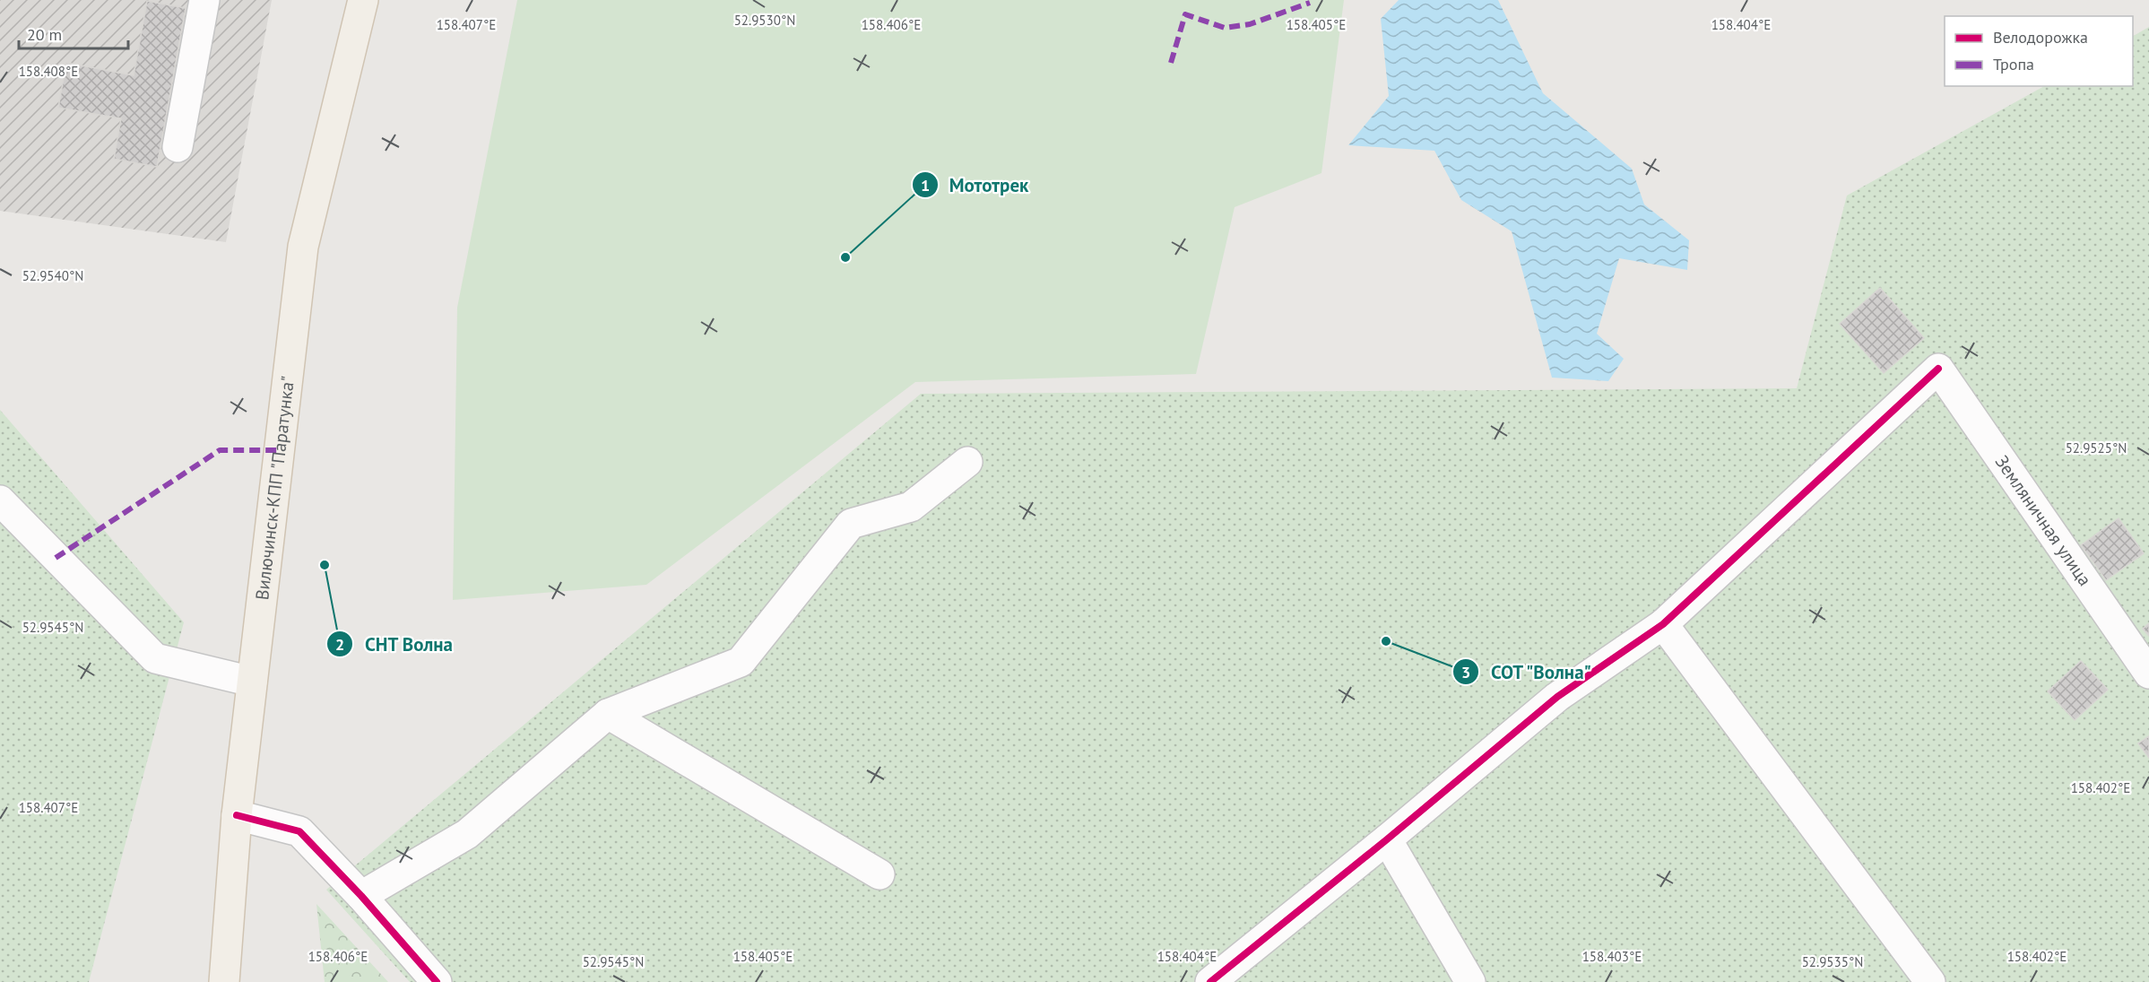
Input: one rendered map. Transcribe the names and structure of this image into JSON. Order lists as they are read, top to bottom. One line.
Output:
{"streets":{"main road":["Вилючинск-КПП \"Паратунка\""],"street":["Земляничная улица"]},"places":["Мототрек","СНТ Волна","СОТ \"Волна\""],"legend":["Велодорожка","Тропа"],"scale_bar":"20 m","coordinates":["52.9530°N","158.407°E","158.406°E","158.405°E","158.404°E","158.408°E","52.9540°N","52.9525°N","52.9545°N","158.402°E","158.403°E","52.9535°N"]}
